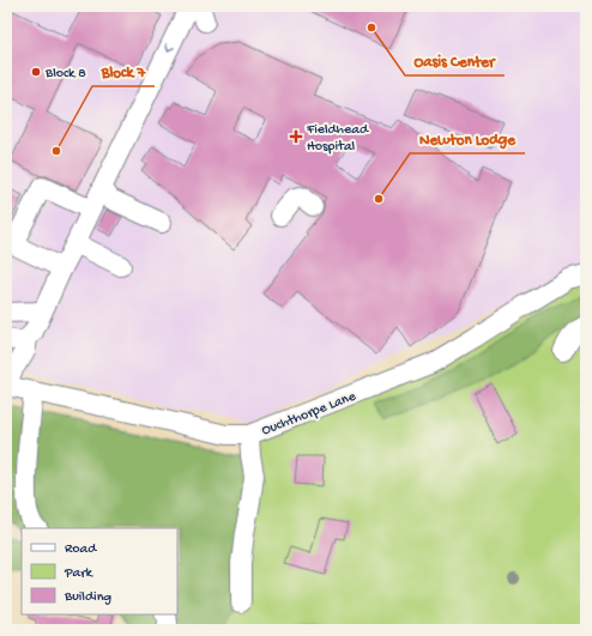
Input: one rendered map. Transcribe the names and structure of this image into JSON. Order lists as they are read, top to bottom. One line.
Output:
{"streets":{"street":["Ouchthorpe Lane"]},"places":{"other":["Oasis Center","Block 8","Block 7","Newton Lodge"],"health":["Fieldhead Hospital"]},"legend":["Road","Park","Building"]}
